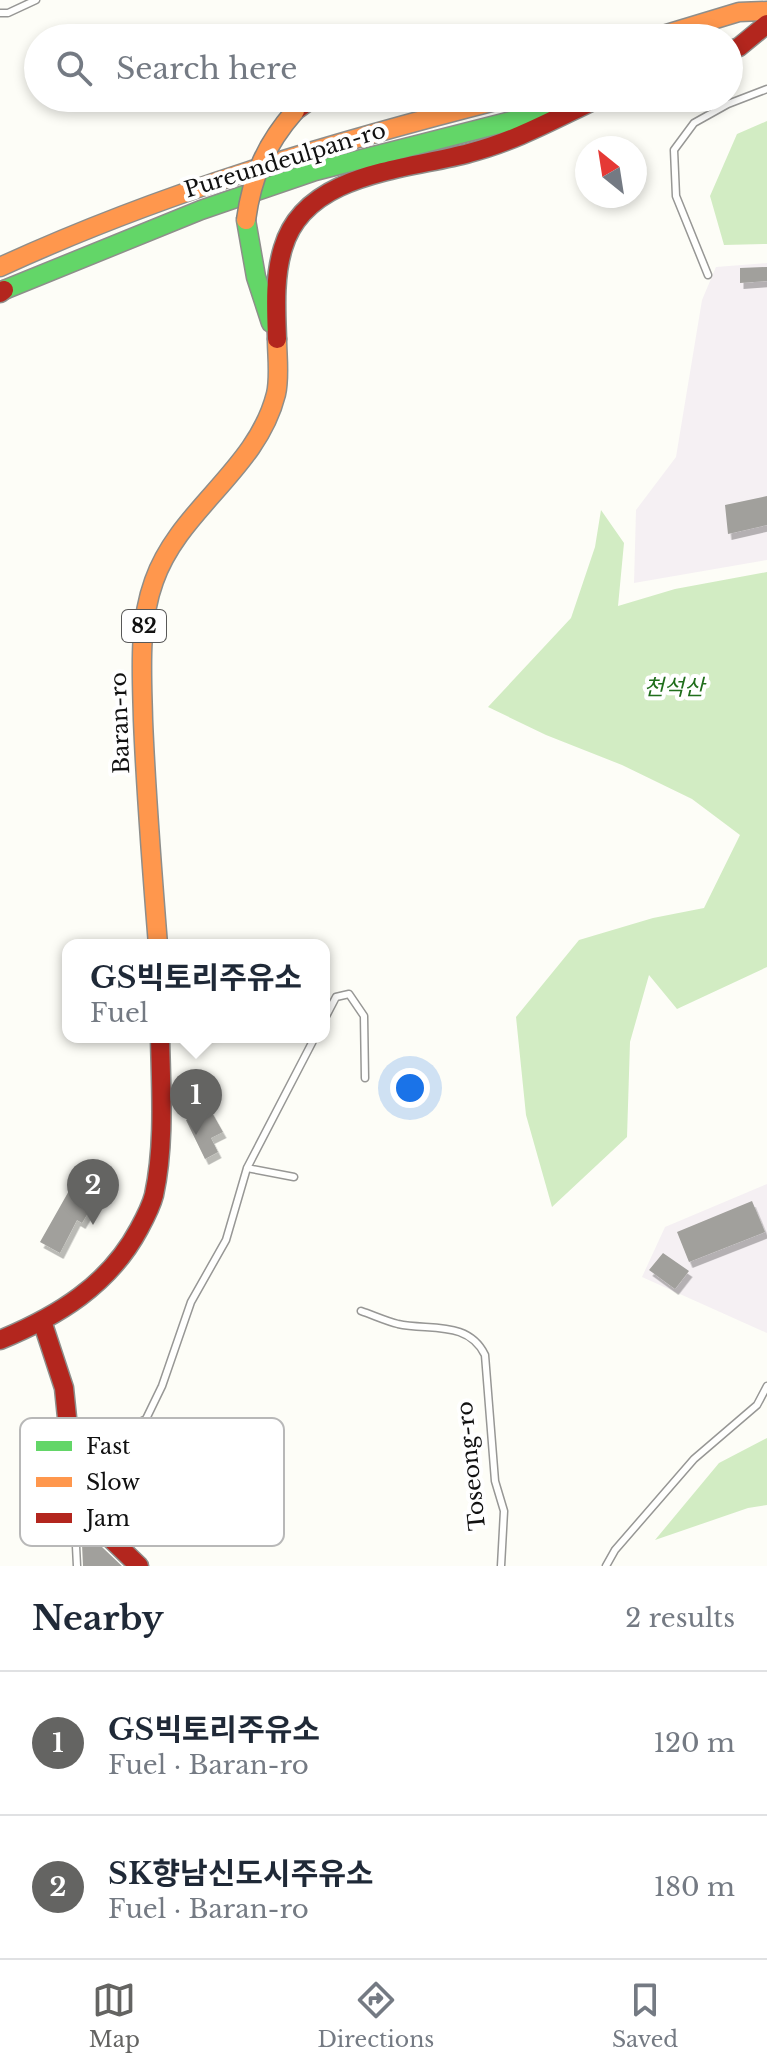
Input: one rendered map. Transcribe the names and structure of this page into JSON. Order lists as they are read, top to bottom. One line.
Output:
{"streets":{"main road":["Pureundeulpan-ro","82","Baran-ro"],"lane":["Toseong-ro"]},"crossings":[["82","Baran-ro"]],"parks":["천석산"],"legend":["Fast","Slow","Jam"],"north":"top left","page":{"search":"Search here","popup":["GS빅토리주유소","Fuel"],"pins":["1","2"],"heading":["Nearby","2 results"],"list":[{"mark":"1","name":"GS빅토리주유소","note":"Fuel · Baran-ro","value":"120 m"},{"mark":"2","name":"SK향남신도시주유소","note":"Fuel · Baran-ro","value":"180 m"}],"nav":["Map","Directions","Saved"]}}
